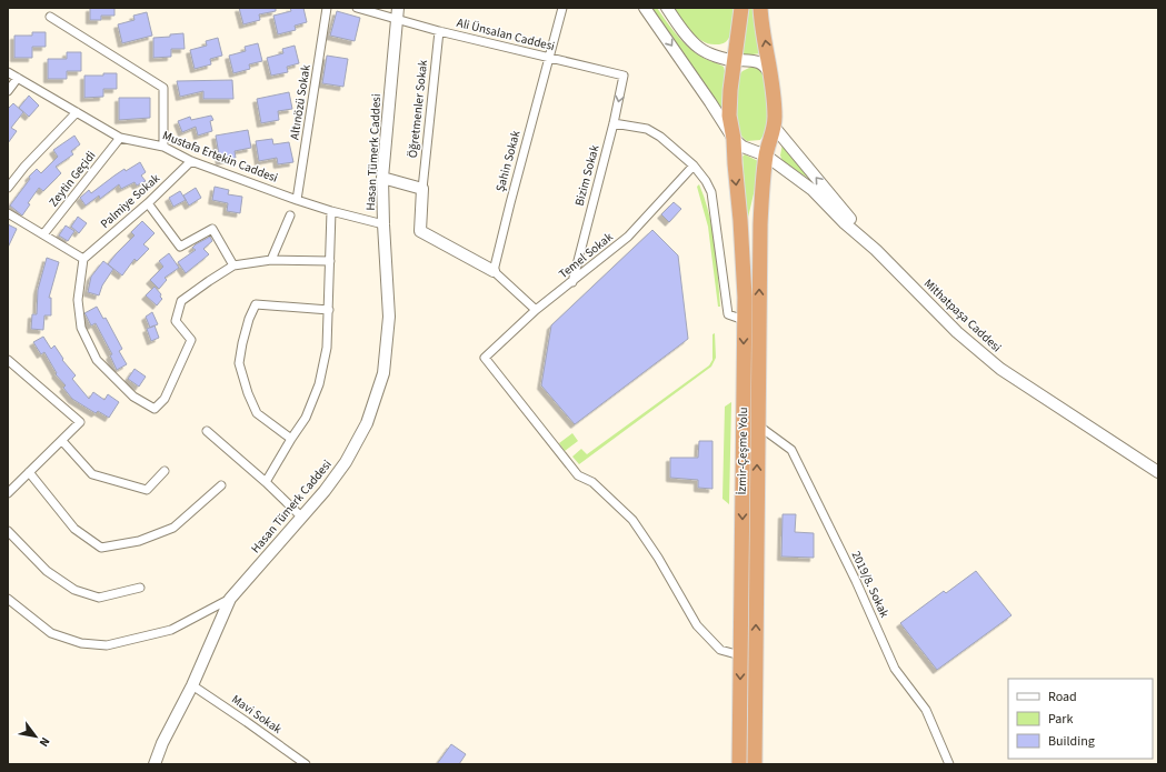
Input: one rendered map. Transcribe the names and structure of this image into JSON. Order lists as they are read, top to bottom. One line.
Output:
{"streets":{"highway":["İzmir-Çeşme Yolu"],"street":["Ali Ünsalan Caddesi","Altınözü Sokak","Öğretmenler Sokak","Hasan Tümerk Caddesi","Mustafa Ertekin Caddesi","Şahin Sokak","Bizim Sokak","Zeytin Geçidi","Palmiye Sokak","Temel Sokak","Mithatpaşa Caddesi","2019/8. Sokak","Mavi Sokak"]},"crossings":[["Ali Ünsalan Caddesi","Öğretmenler Sokak"],["Ali Ünsalan Caddesi","Hasan Tümerk Caddesi"],["Ali Ünsalan Caddesi","Şahin Sokak"],["Ali Ünsalan Caddesi","Bizim Sokak"],["Altınözü Sokak","Mustafa Ertekin Caddesi"],["Hasan Tümerk Caddesi","Mustafa Ertekin Caddesi"],["Hasan Tümerk Caddesi","Mavi Sokak"],["Mustafa Ertekin Caddesi","Zeytin Geçidi"],["Mustafa Ertekin Caddesi","Palmiye Sokak"],["Bizim Sokak","Temel Sokak"],["Temel Sokak","İzmir-Çeşme Yolu"],["Mithatpaşa Caddesi","İzmir-Çeşme Yolu"],["İzmir-Çeşme Yolu","2019/8. Sokak"]],"legend":["Road","Park","Building"],"north":"bottom right"}
